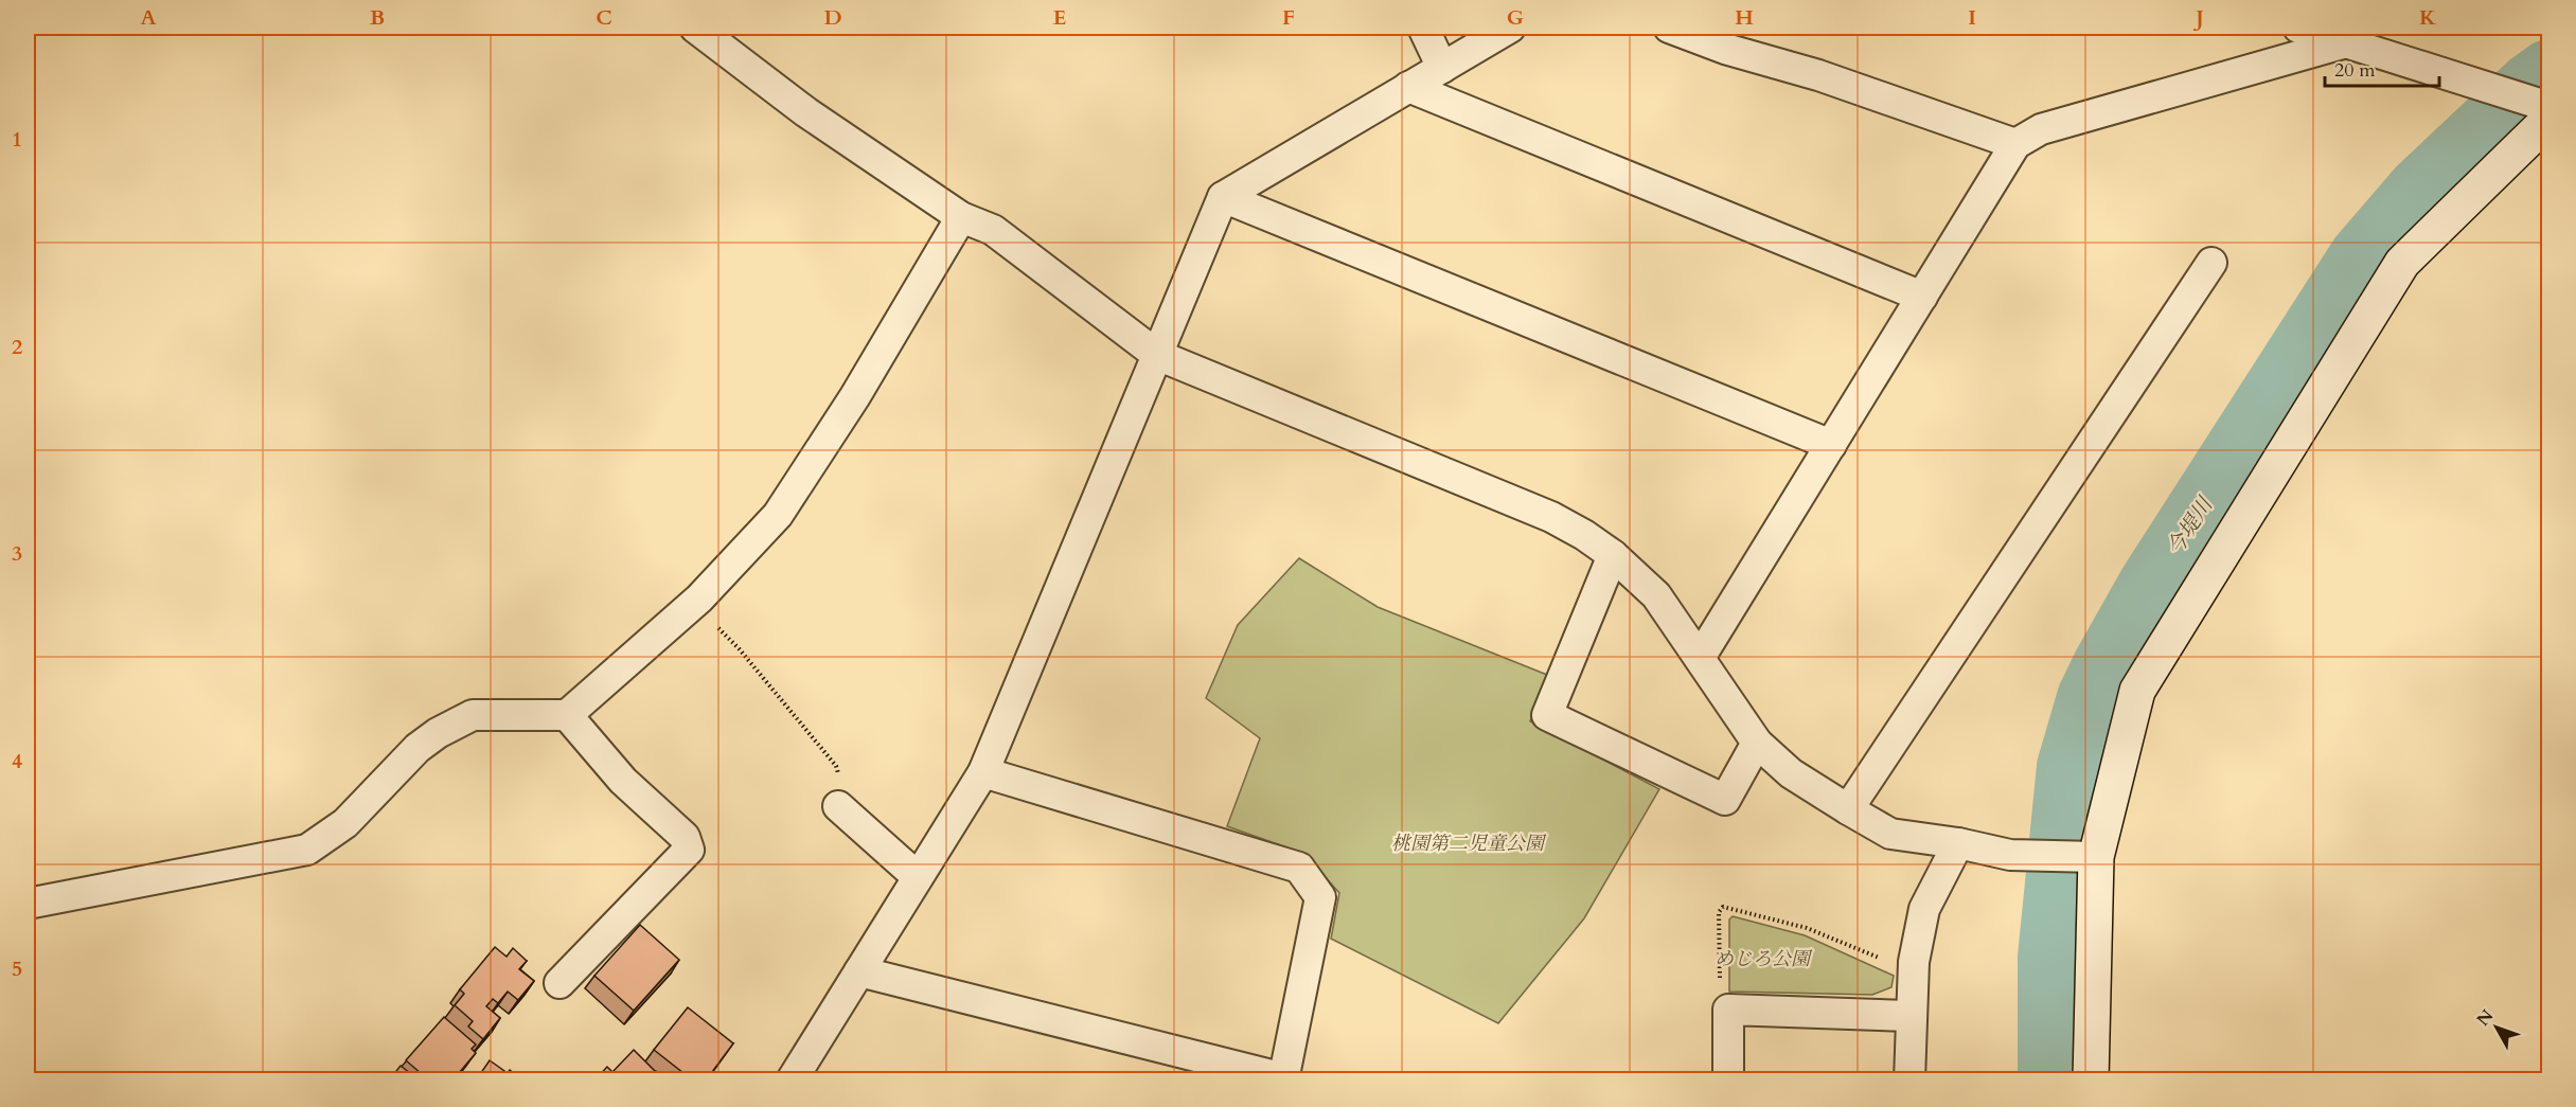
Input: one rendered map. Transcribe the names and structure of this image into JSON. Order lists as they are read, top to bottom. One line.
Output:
{"water":["今堤川"],"parks":["桃園第二児童公園","めじろ公園"],"scale_bar":"20 m","north":"top left","grid":{"columns":["A","B","C","D","E","F","G","H","I","J","K"],"rows":["1","2","3","4","5"]}}
